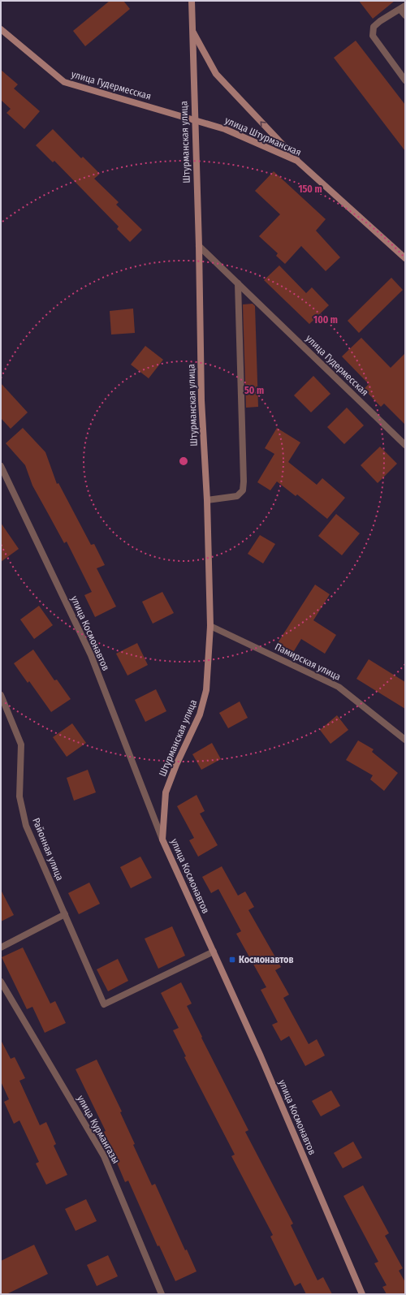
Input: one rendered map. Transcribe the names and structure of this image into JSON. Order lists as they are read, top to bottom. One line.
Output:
{"streets":{"street":["улица Гудермесская","улица Штурманская","Штурманская улица","улица Космонавтов","Памирская улица","Районная улица","улица Курмангазы"]},"crossings":[["улица Гудермесская","улица Штурманская"],["улица Гудермесская","Штурманская улица"],["улица Штурманская","Штурманская улица"],["Штурманская улица","улица Космонавтов"],["Штурманская улица","Памирская улица"],["улица Космонавтов","Районная улица"]],"places":{"transit":["Космонавтов"]},"rings":["150 m","100 m","50 m"]}
